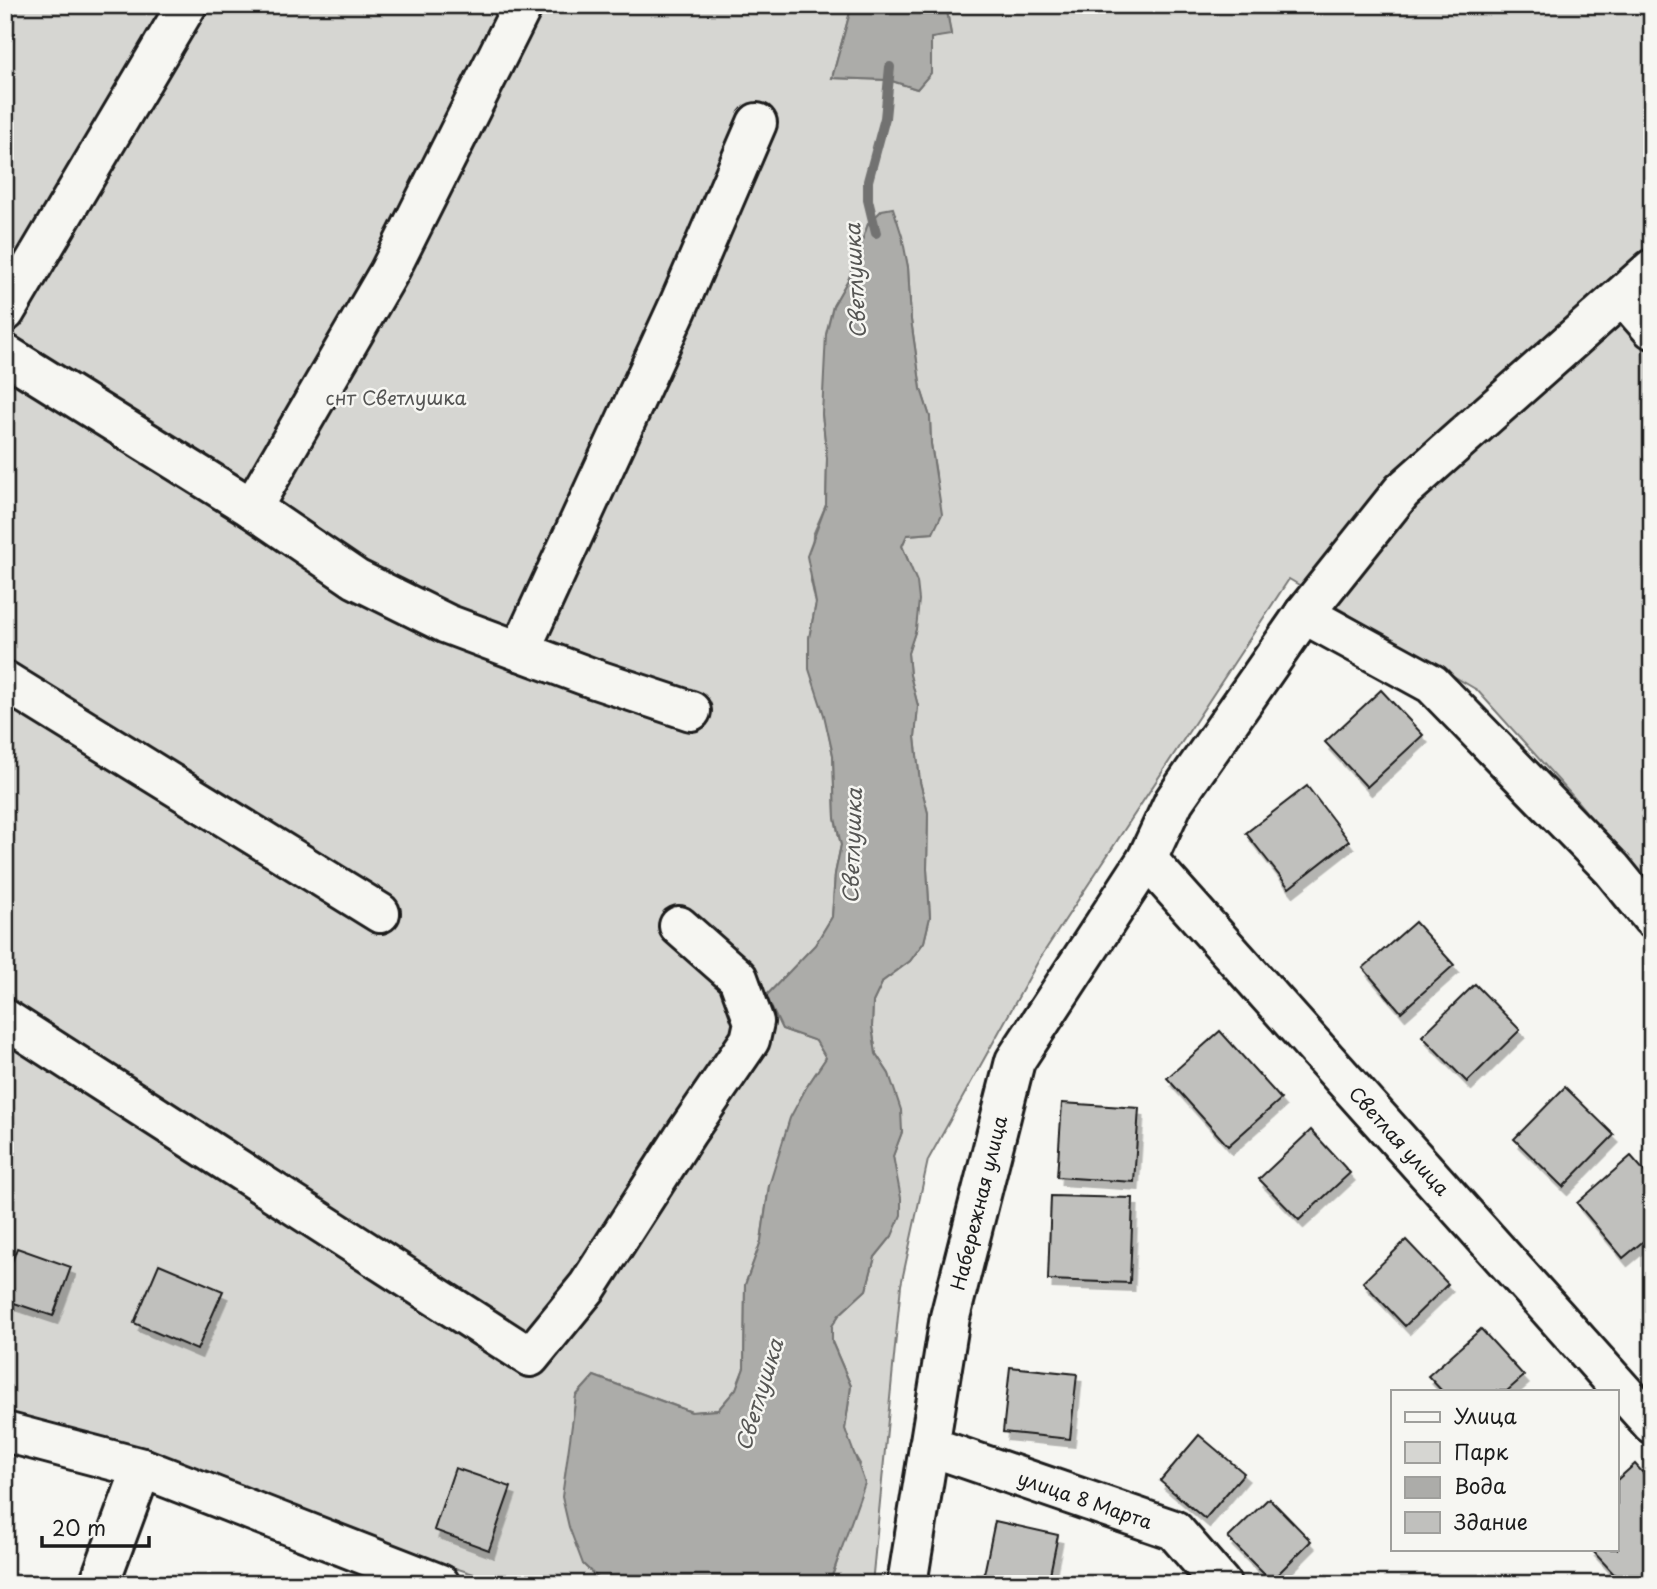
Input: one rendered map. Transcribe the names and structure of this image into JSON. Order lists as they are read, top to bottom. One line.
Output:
{"streets":{"street":["Светлая улица","Набережная улица","улица 8 Марта"]},"crossings":[["Светлая улица","Набережная улица"],["Набережная улица","улица 8 Марта"]],"water":["Светлушка"],"parks":["снт Светлушка"],"legend":["Улица","Парк","Вода","Здание"],"scale_bar":"20 m"}
